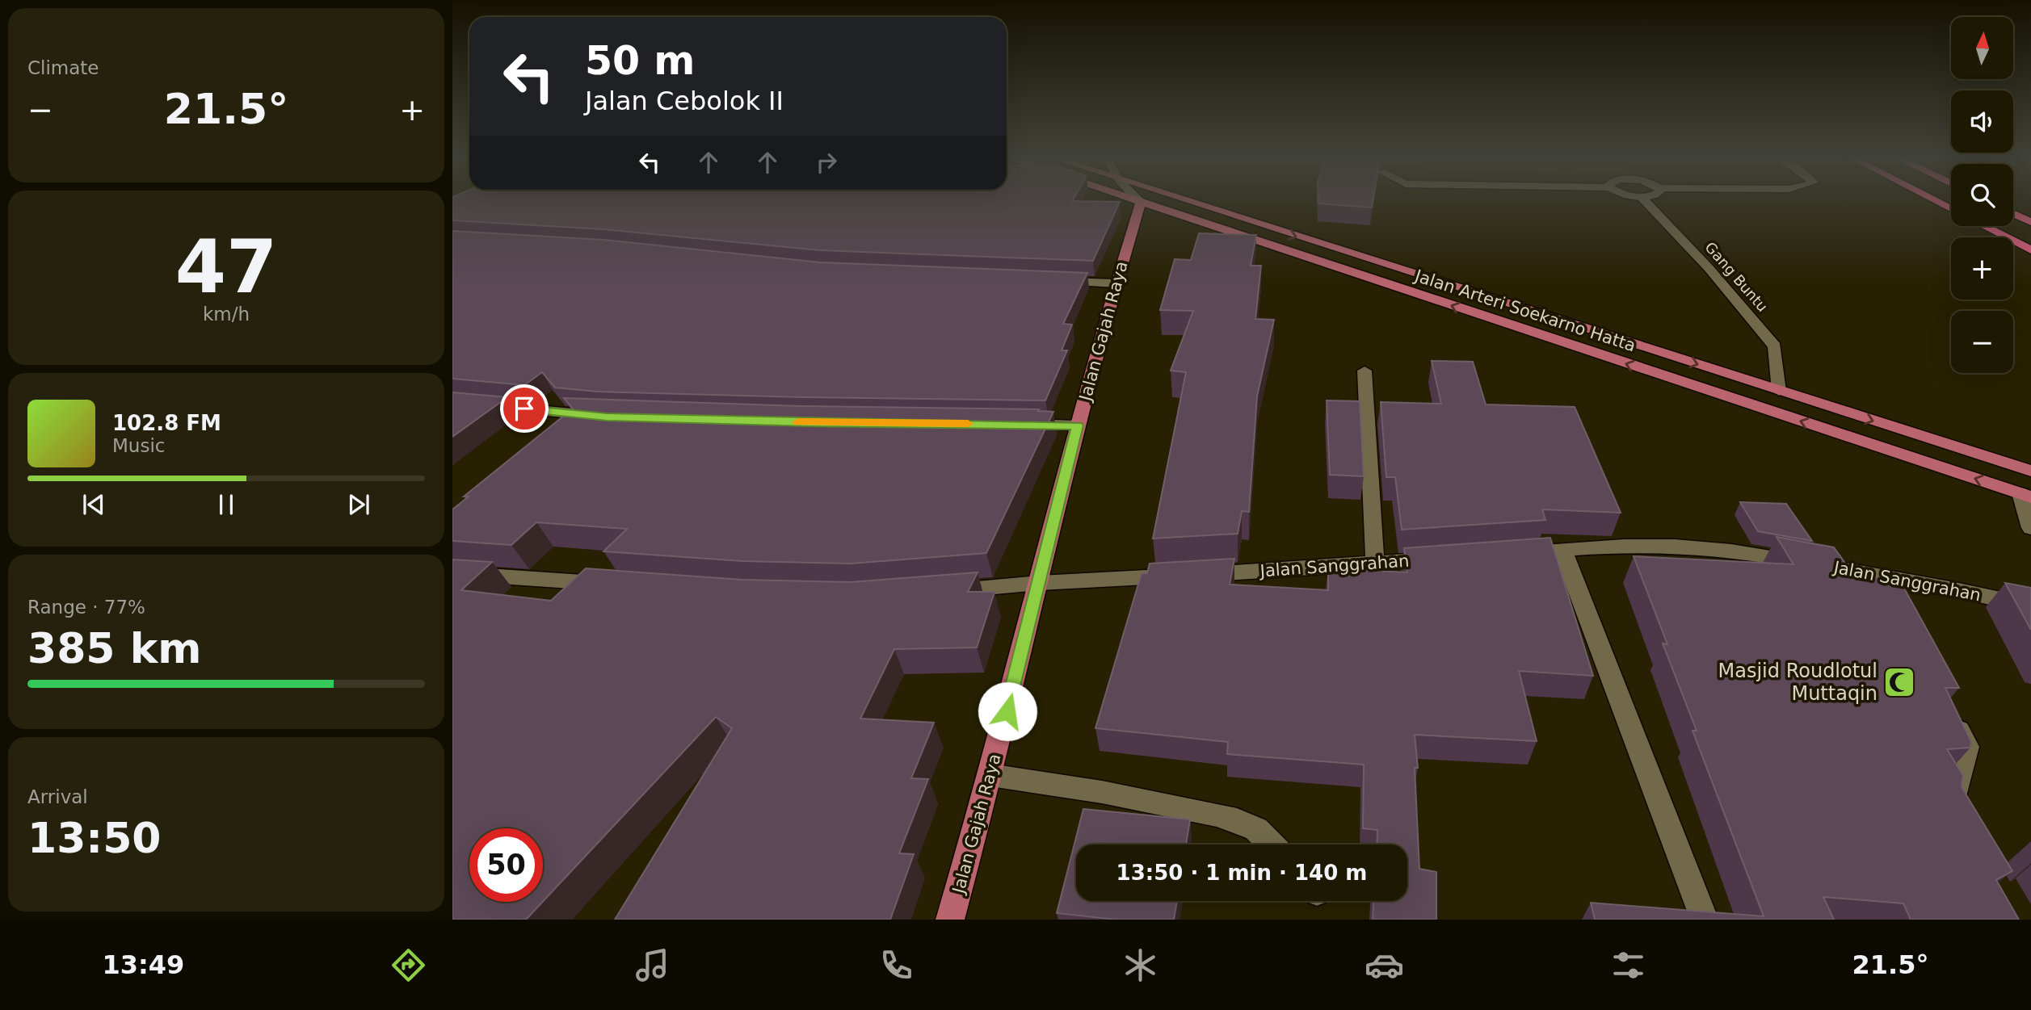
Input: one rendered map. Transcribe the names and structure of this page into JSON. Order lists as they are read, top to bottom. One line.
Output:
{"streets":{"main road":["Jalan Arteri Soekarno Hatta","Jalan Gajah Raya"],"street":["Gang Buntu","Jalan Sanggrahan"]},"crossings":[["Gang Buntu","Jalan Arteri Soekarno Hatta"],["Jalan Arteri Soekarno Hatta","Jalan Gajah Raya"],["Jalan Gajah Raya","Jalan Sanggrahan"]],"places":{"mosque":["Masjid Roudlotul Muttaqin"]},"north":"top","page":{"tile":["Climate",["47","km/h"],["Range · 77%","385 km"],["Arrival","13:50"]],"map_buttons":["+","−"],"turn":["50 m","Jalan Cebolok II"],"heat":["−","21.5°","+"],"song":["102.8 FM","Music"],"limit":"50","trip":"13:50 · 1 min · 140 m","tabs":["13:49","21.5°"]}}
